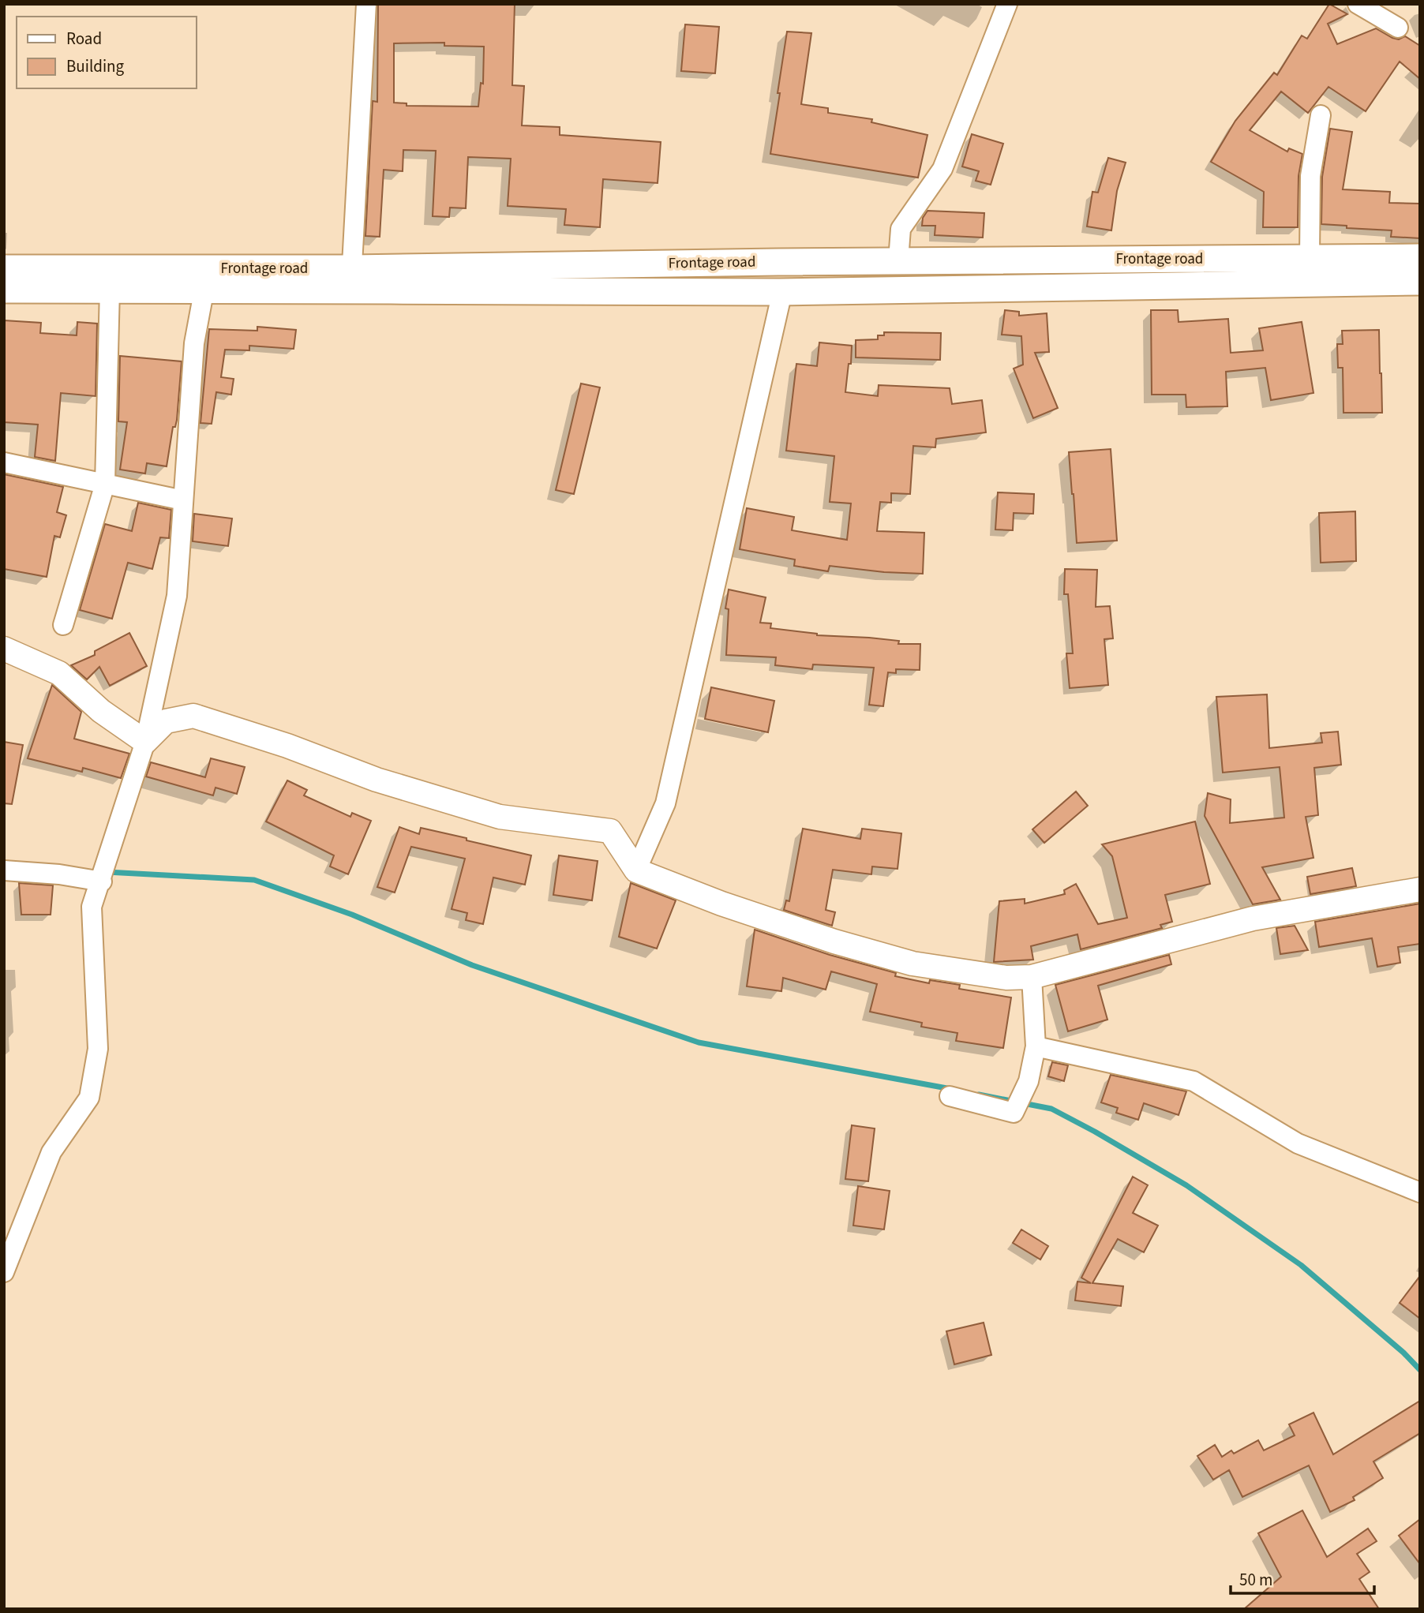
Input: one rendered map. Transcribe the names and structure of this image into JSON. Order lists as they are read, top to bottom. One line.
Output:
{"streets":{"main road":["Frontage road"]},"legend":["Road","Building"],"scale_bar":"50 m"}
